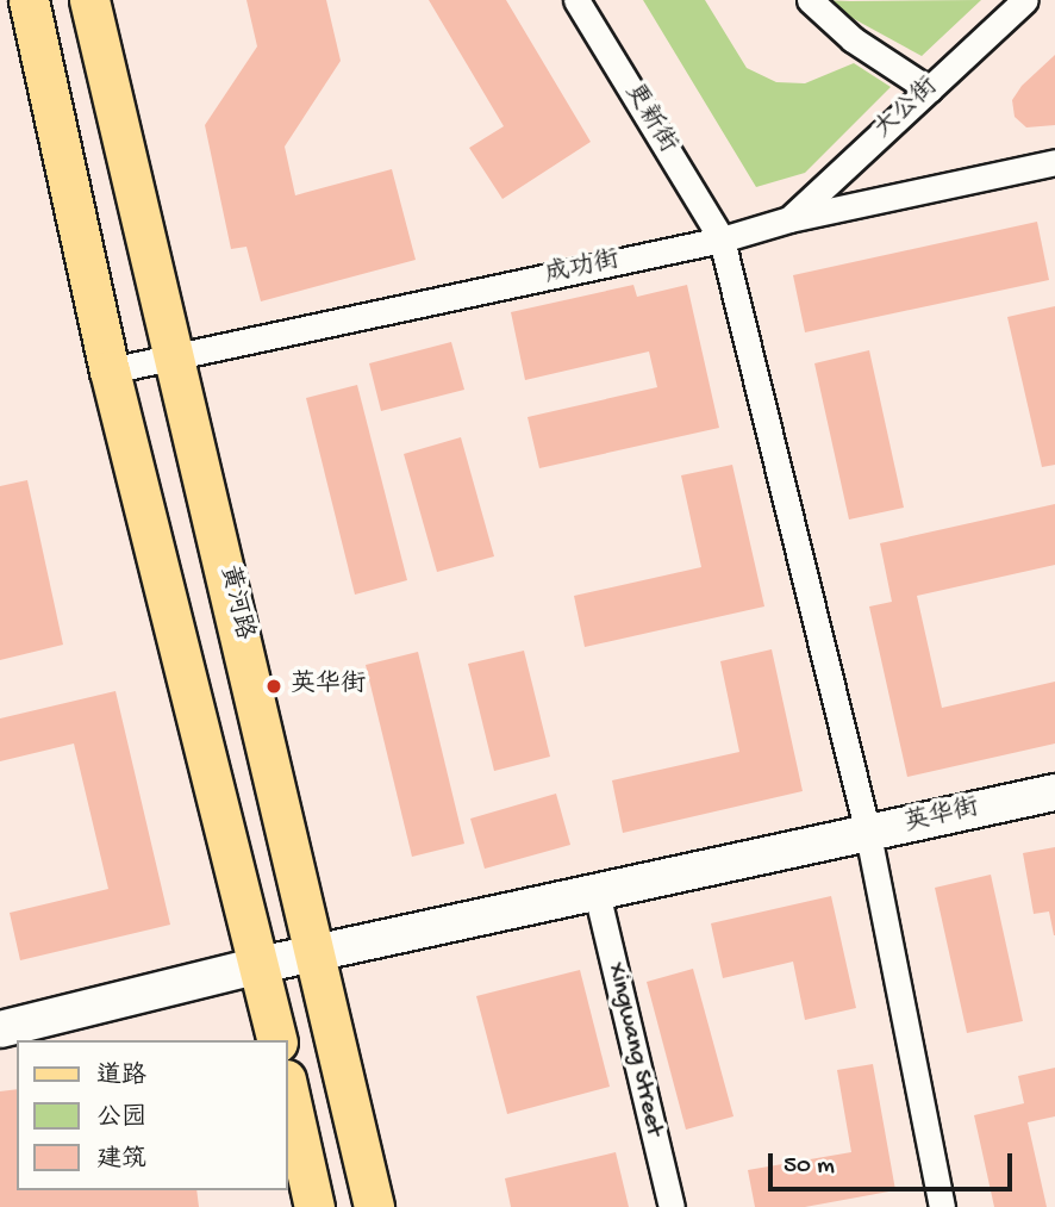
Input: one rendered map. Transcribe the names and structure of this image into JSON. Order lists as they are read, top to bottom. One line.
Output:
{"streets":{"main road":["黄河路"],"street":["大公街","更新街","成功街","英华街","Xingwang Street"]},"crossings":[["大公街","成功街"],["更新街","成功街"],["更新街","英华街"],["成功街","黄河路"],["黄河路","英华街"],["英华街","Xingwang Street"]],"places":["英华街"],"legend":["道路","公园","建筑"],"scale_bar":"50 m"}
